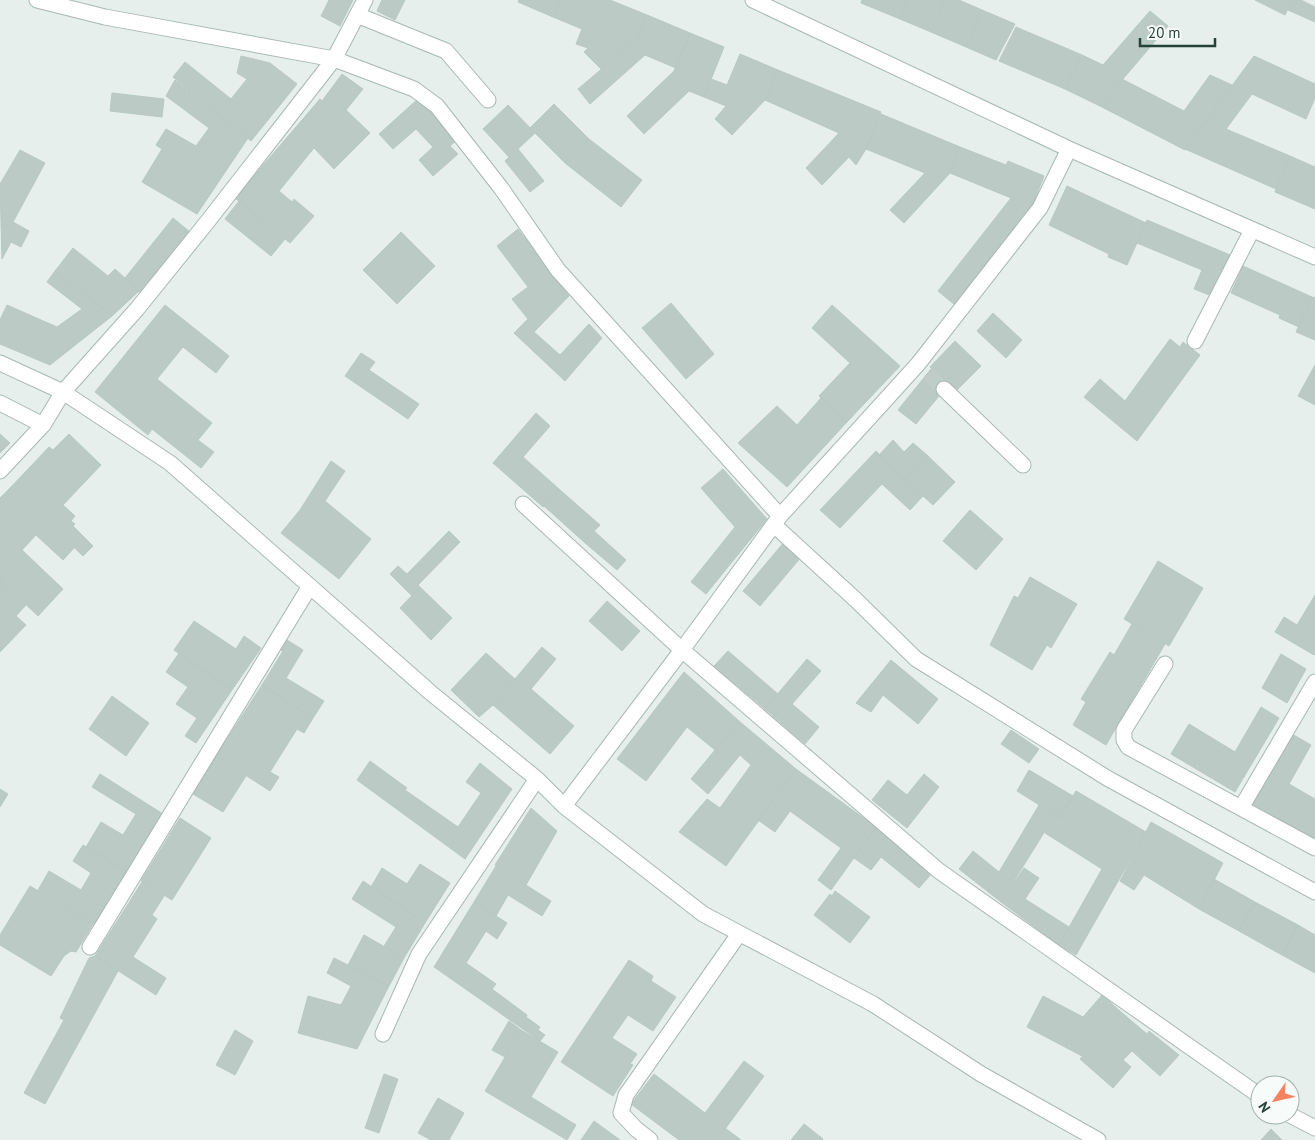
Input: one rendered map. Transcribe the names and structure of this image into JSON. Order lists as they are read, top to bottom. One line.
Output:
{"scale_bar":"20 m","north":"bottom left"}
